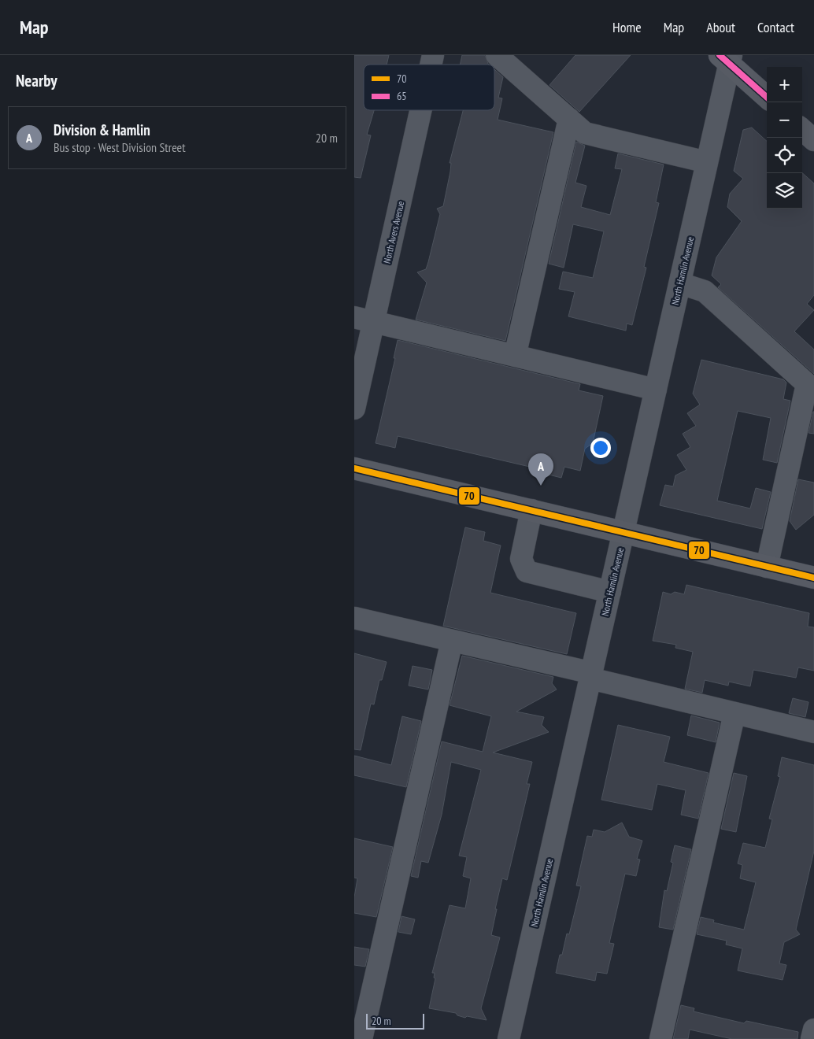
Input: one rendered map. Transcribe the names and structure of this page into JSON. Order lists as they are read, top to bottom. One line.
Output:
{"streets":{"street":["North Avers Avenue","North Hamlin Avenue"]},"lines":["transit line 65","transit line 70"],"legend":["70","65"],"scale_bar":"20 m","page":{"header":"Map","nav":["Home","Map","About","Contact"],"heading":"Nearby","map_buttons":["+","−"],"list":[{"mark":"A","name":"Division & Hamlin","note":"Bus stop · West Division Street","value":"20 m"}],"pins":"A","scale":"20 m"}}
